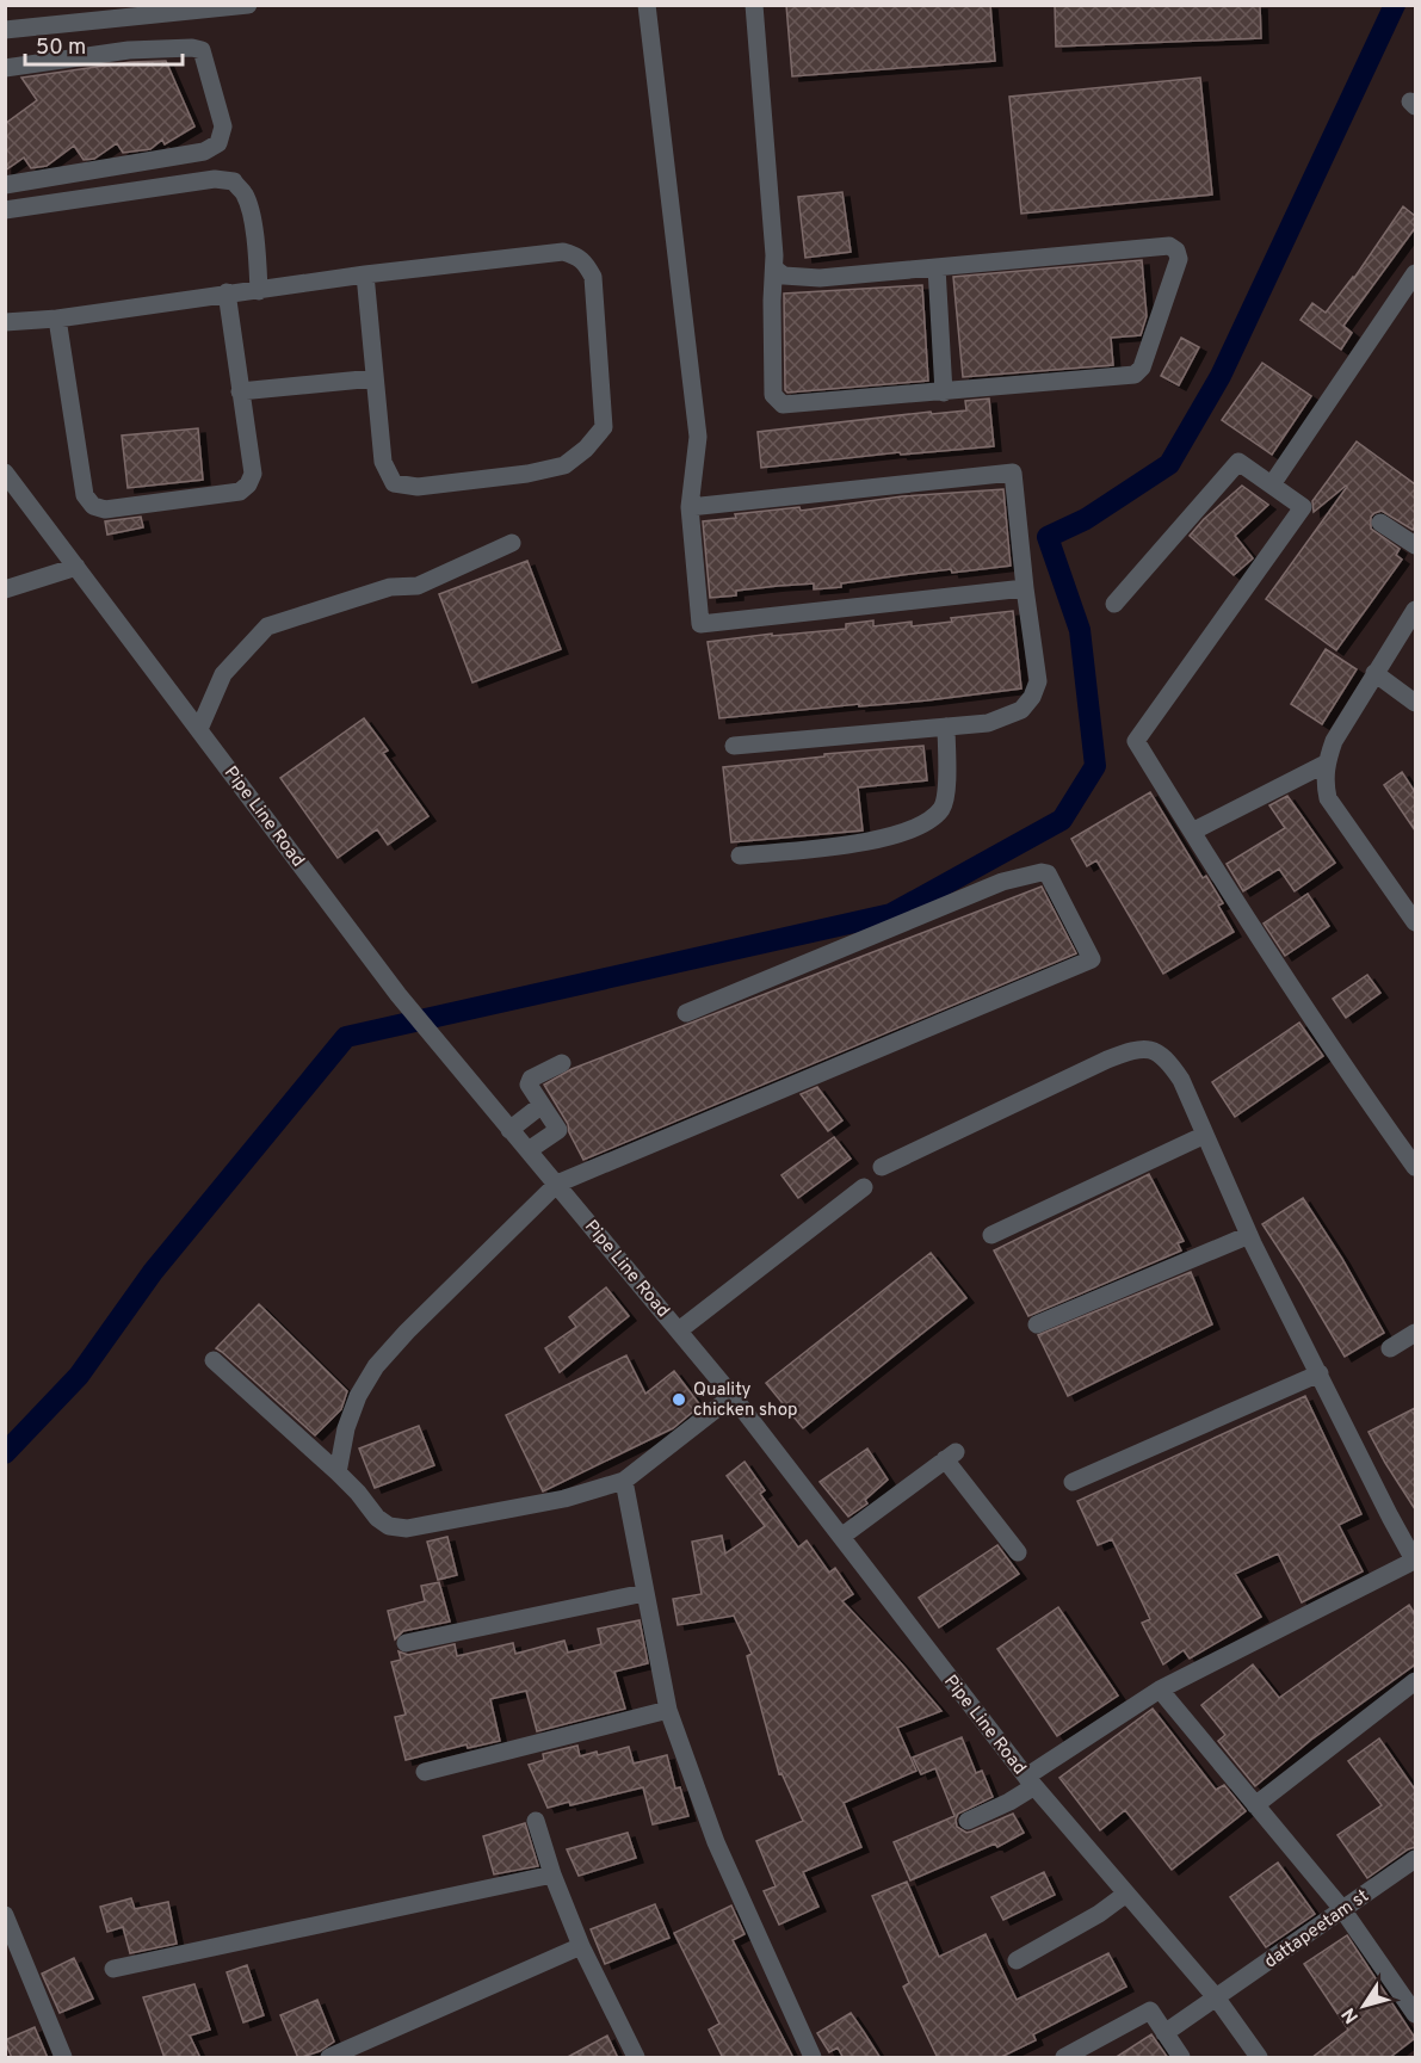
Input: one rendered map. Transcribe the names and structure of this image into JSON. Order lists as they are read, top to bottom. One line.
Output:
{"streets":{"street":["Pipe Line Road","dattapeetam st"]},"crossings":[["Pipe Line Road","dattapeetam st"]],"places":["Quality chicken shop"],"scale_bar":"50 m","north":"bottom left"}
